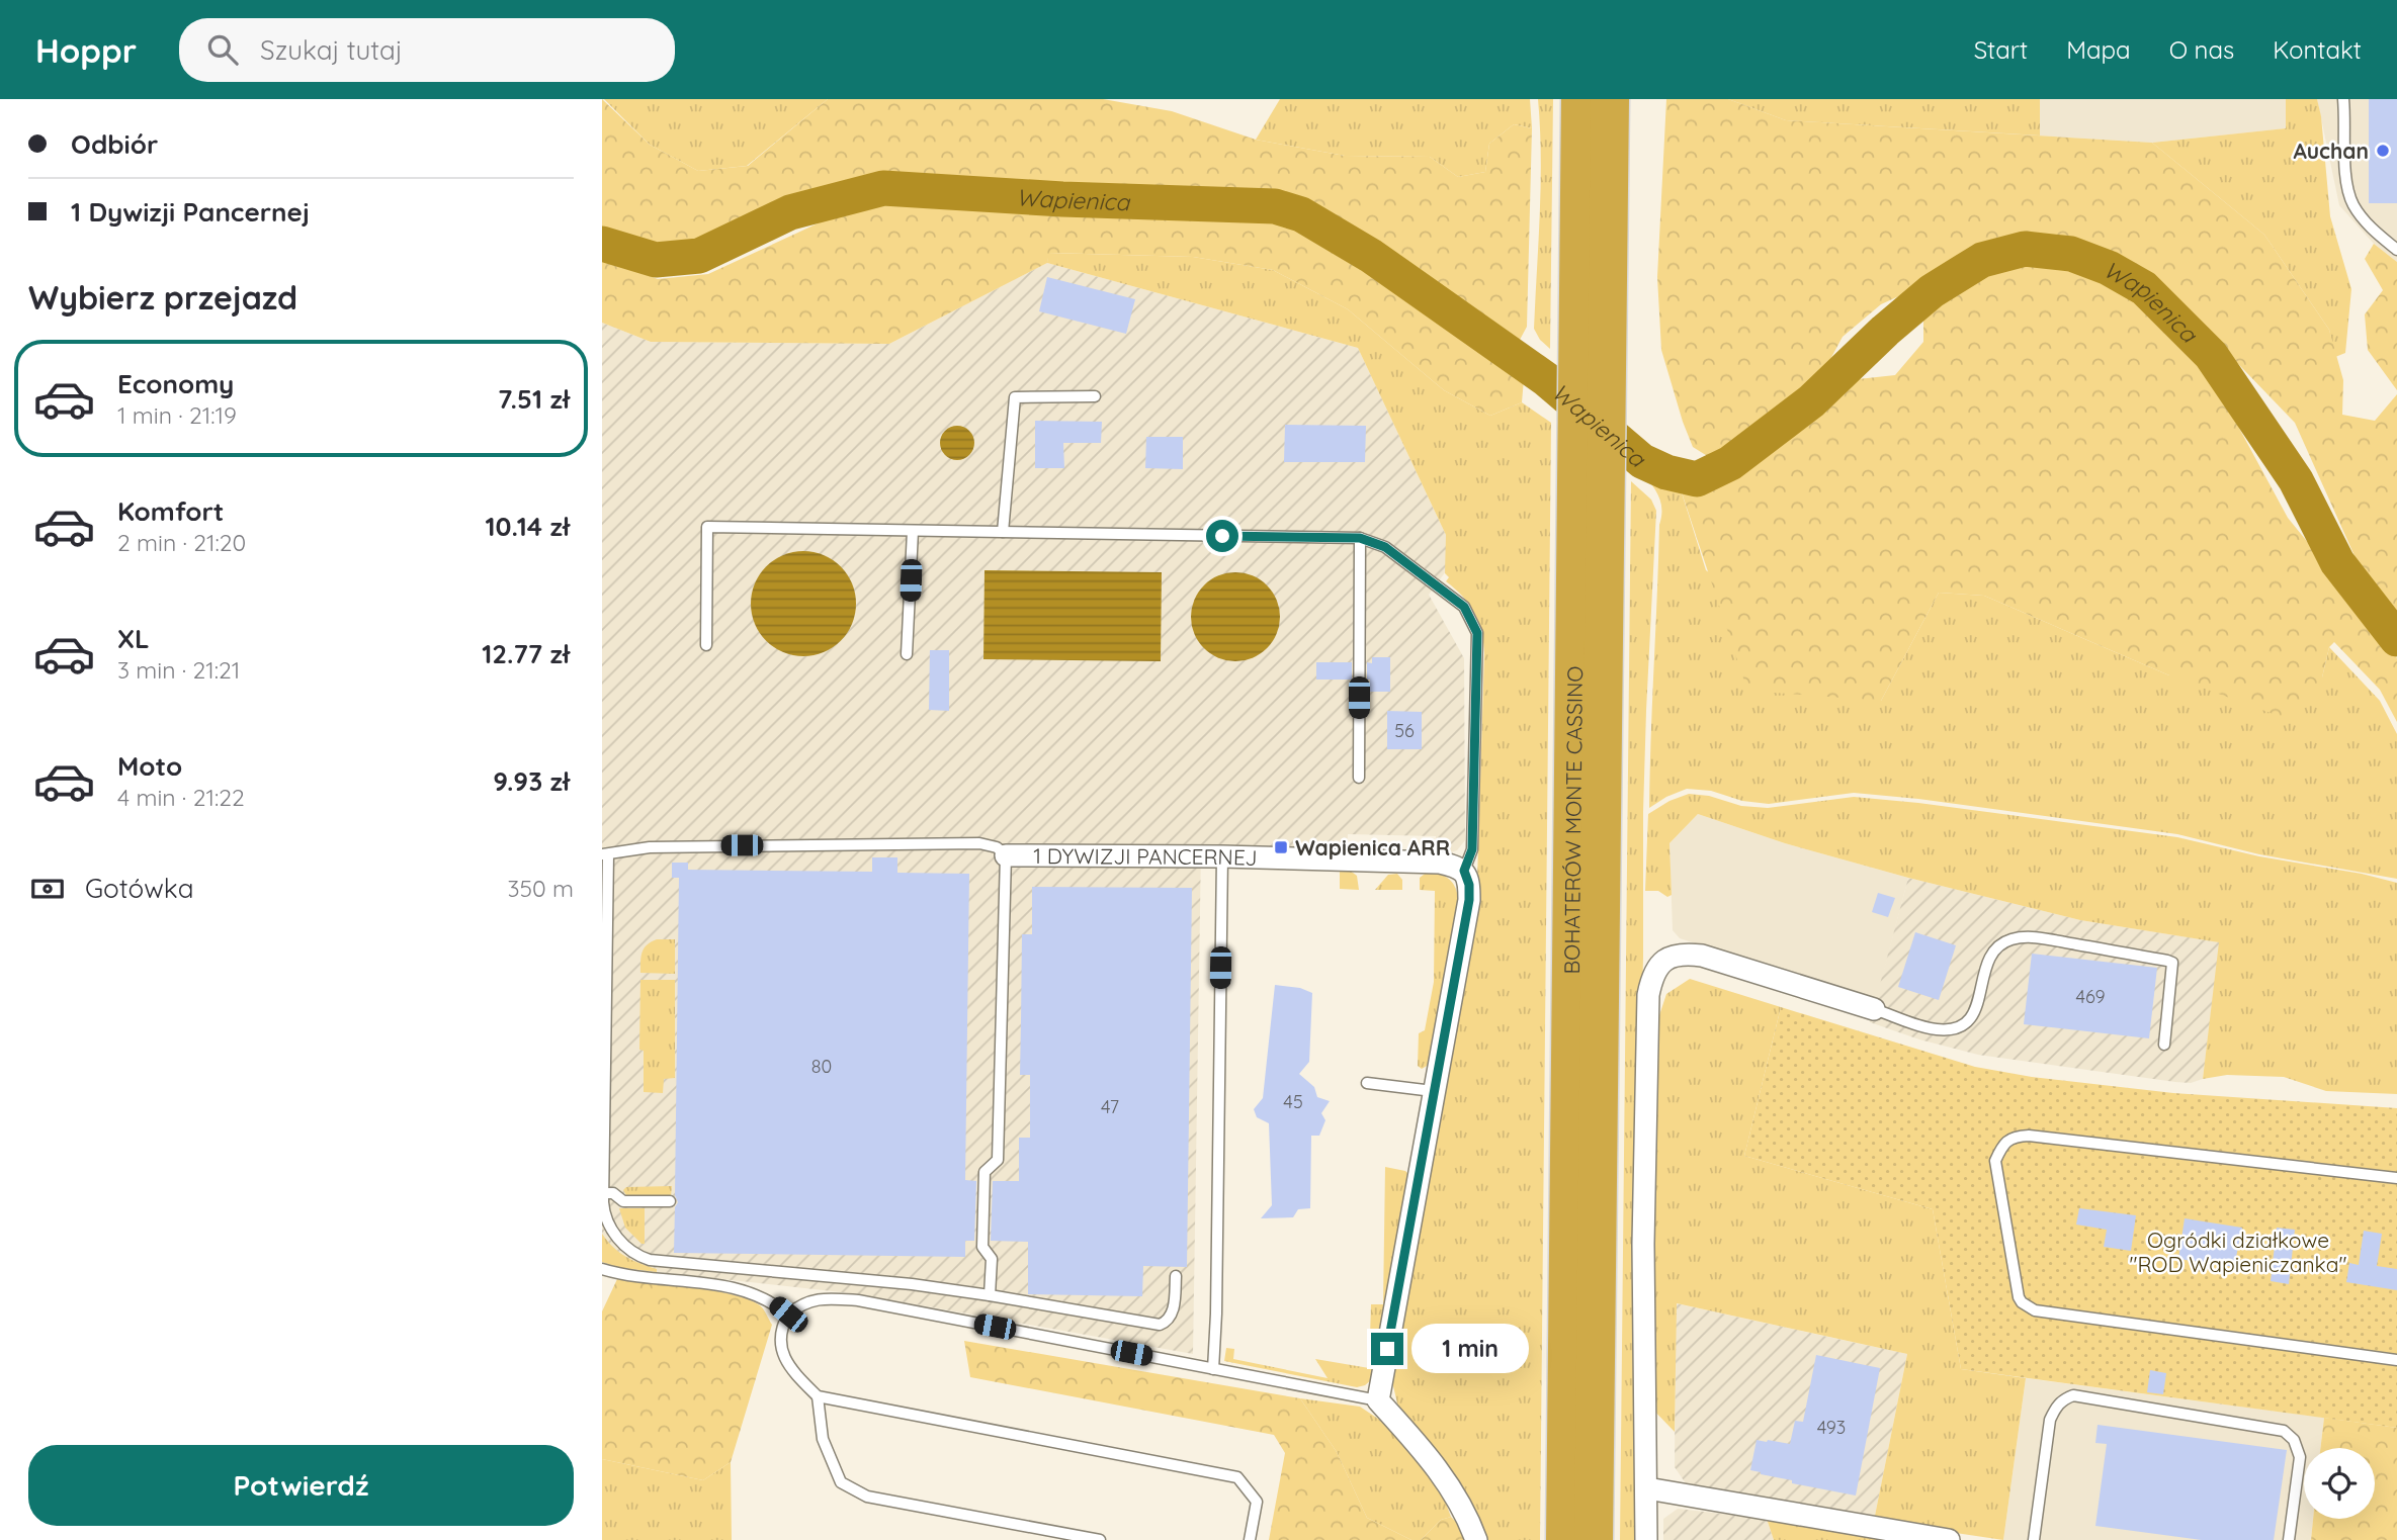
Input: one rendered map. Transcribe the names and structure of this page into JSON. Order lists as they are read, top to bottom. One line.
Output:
{"streets":{"highway":["BOHATERÓW MONTE CASSINO"],"street":["1 DYWIZJI PANCERNEJ"]},"water":["Wapienica"],"parks":["Ogródki działkowe \"ROD Wapieniczanka\""],"places":{"other":["Auchan"],"transit":["Wapienica ARR"]},"house_numbers":["56","469","80","45","47","493"],"page":{"header":"Hoppr","search":"Szukaj tutaj","nav":["Start","Mapa","O nas","Kontakt"],"banner":["Odbiór","1 Dywizji Pancernej"],"heading":"Wybierz przejazd","list":[{"name":"Economy","note":"1 min · 21:19","value":"7.51 zł"},{"name":"Komfort","note":"2 min · 21:20","value":"10.14 zł"},{"name":"XL","note":"3 min · 21:21","value":"12.77 zł"},{"name":"Moto","note":"4 min · 21:22","value":"9.93 zł"}],"pay":["Gotówka","350 m"],"bubble":"1 min","buttons":"Potwierdź"}}
